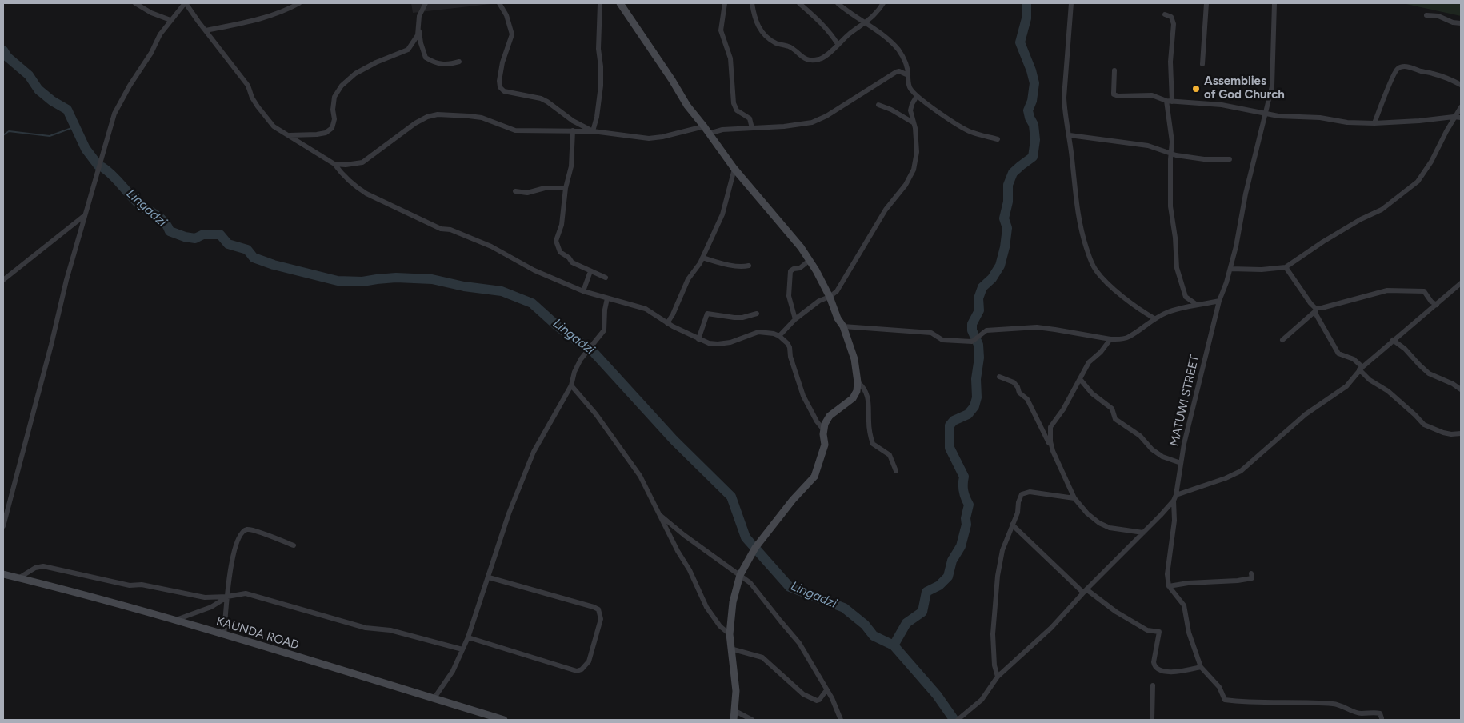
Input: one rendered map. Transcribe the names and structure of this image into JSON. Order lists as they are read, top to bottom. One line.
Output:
{"streets":{"street":["MATUWI STREET","KAUNDA ROAD"]},"water":["Lingadzi"],"places":["Assemblies of God Church"]}
